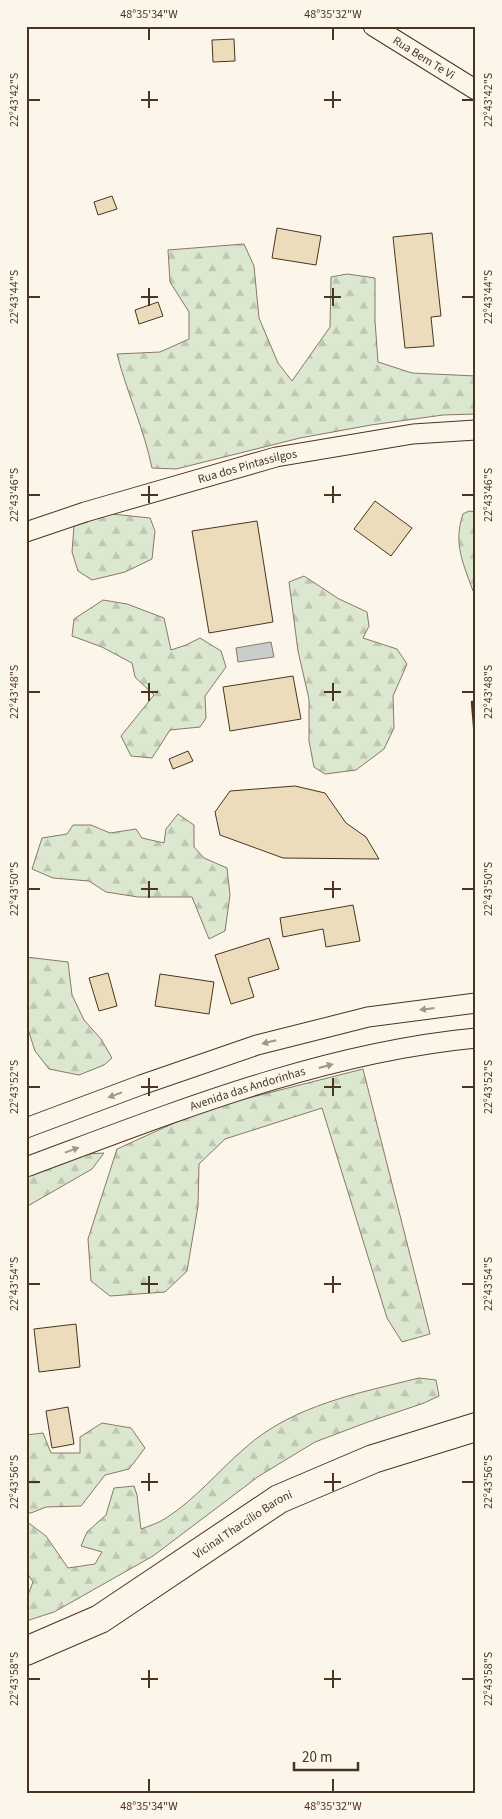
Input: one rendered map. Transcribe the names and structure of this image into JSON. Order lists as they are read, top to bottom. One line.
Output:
{"streets":{"main road":["Vicinal Tharcílio Baroni"],"street":["Rua Bem Te Vi","Rua dos Pintassilgos","Avenida das Andorinhas"]},"scale_bar":"20 m","coordinates":["48°35'34\"W","48°35'32\"W","22°43'42\"S","22°43'44\"S","22°43'46\"S","22°43'48\"S","22°43'50\"S","22°43'52\"S","22°43'54\"S","22°43'56\"S","22°43'58\"S"]}
